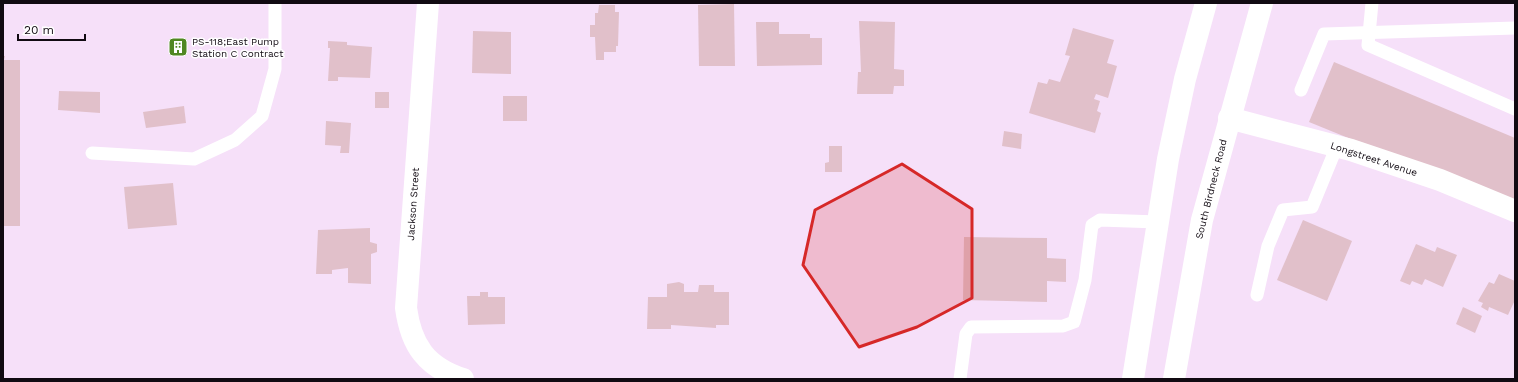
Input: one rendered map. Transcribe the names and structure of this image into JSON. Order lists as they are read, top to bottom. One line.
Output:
{"streets":{"main road":["Longstreet Avenue","South Birdneck Road","Jackson Street"]},"crossings":[["Longstreet Avenue","South Birdneck Road"]],"places":{"building":["PS-118;East Pump Station C Contract"]},"scale_bar":"20 m"}
